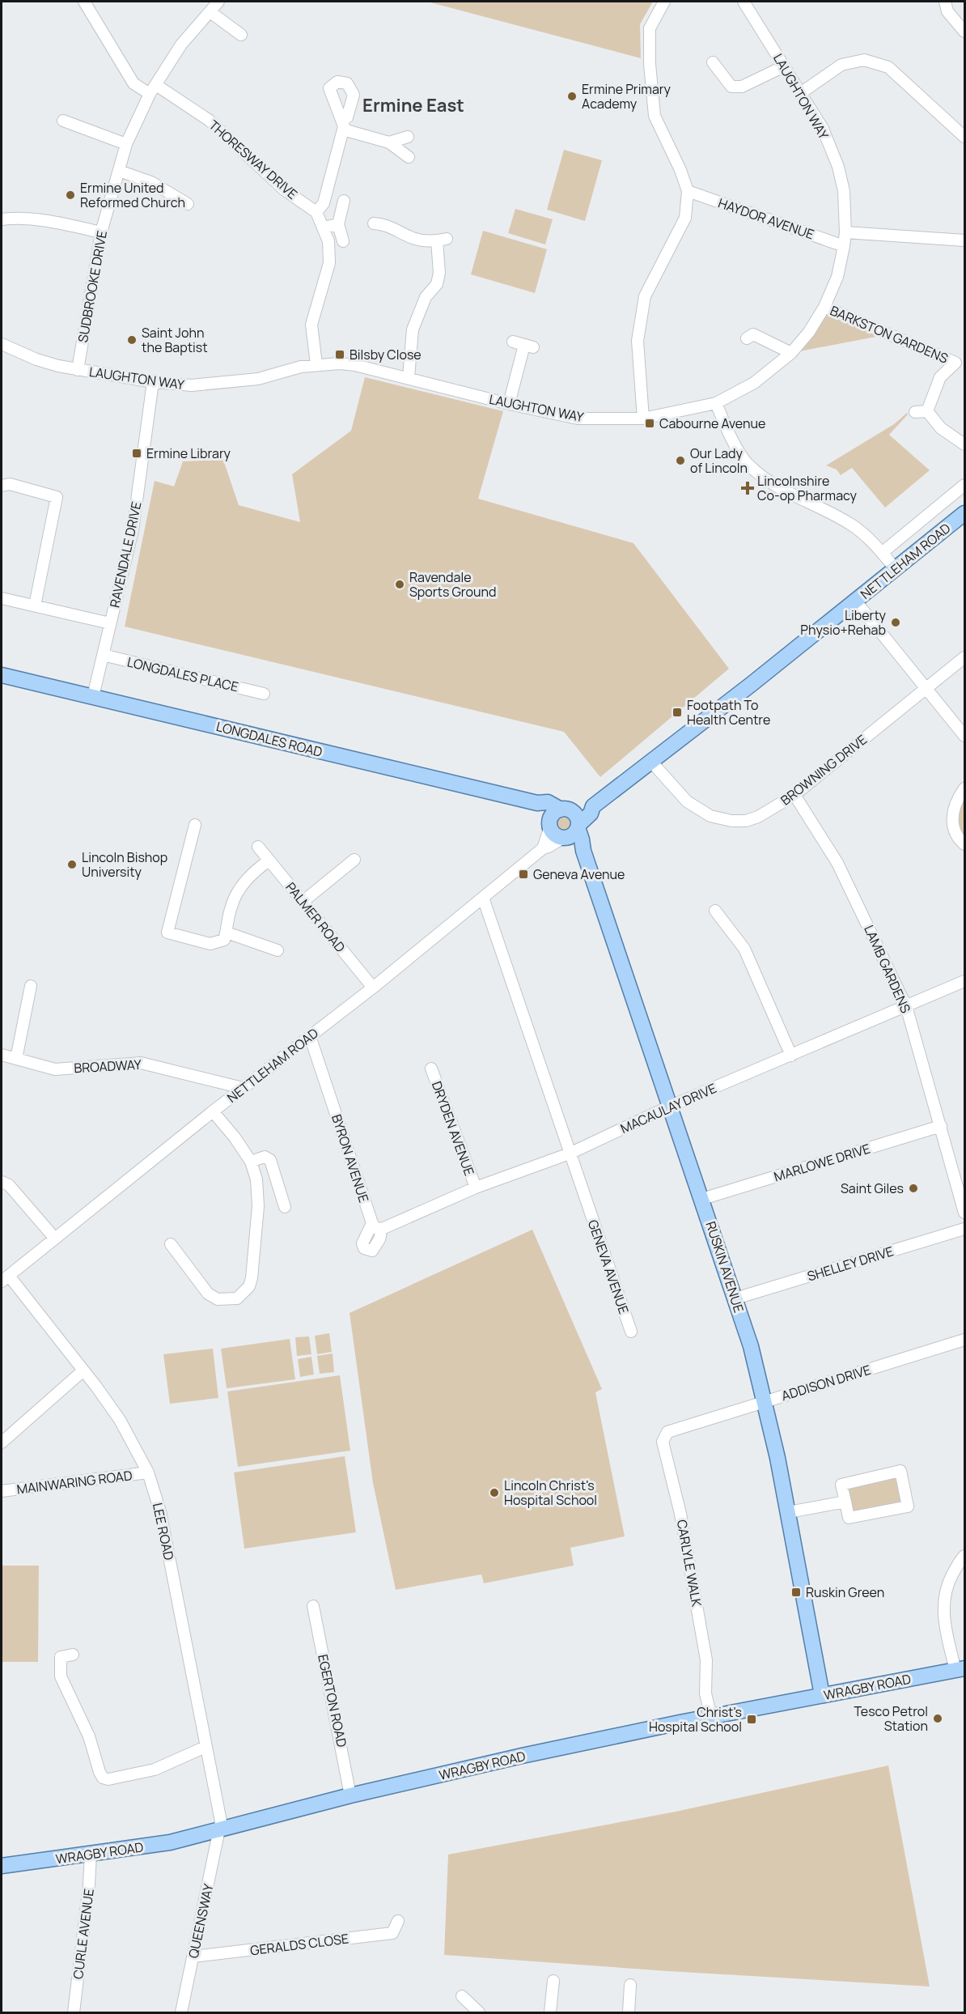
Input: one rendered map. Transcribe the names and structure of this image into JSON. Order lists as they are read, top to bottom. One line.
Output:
{"streets":{"main road":["NETTLEHAM ROAD","LONGDALES ROAD","RUSKIN AVENUE","WRAGBY ROAD"],"street":["LAUGHTON WAY","THORESWAY DRIVE","HAYDOR AVENUE","SUDBROOKE DRIVE","BARKSTON GARDENS","RAVENDALE DRIVE","LONGDALES PLACE","BROWNING DRIVE","PALMER ROAD","LAMB GARDENS","BROADWAY","MACAULAY DRIVE","DRYDEN AVENUE","BYRON AVENUE","MARLOWE DRIVE","SHELLEY DRIVE","GENEVA AVENUE","ADDISON DRIVE","MAINWARING ROAD","LEE ROAD","CARLYLE WALK","EGERTON ROAD","QUEENSWAY","CURLE AVENUE","GERALDS CLOSE"]},"crossings":[["LAUGHTON WAY","HAYDOR AVENUE"],["LAUGHTON WAY","SUDBROOKE DRIVE"],["LAUGHTON WAY","BARKSTON GARDENS"],["LAUGHTON WAY","RAVENDALE DRIVE"],["THORESWAY DRIVE","SUDBROOKE DRIVE"],["RAVENDALE DRIVE","LONGDALES PLACE"],["RAVENDALE DRIVE","LONGDALES ROAD"],["NETTLEHAM ROAD","LONGDALES ROAD"],["NETTLEHAM ROAD","BROWNING DRIVE"],["NETTLEHAM ROAD","PALMER ROAD"],["NETTLEHAM ROAD","BROADWAY"],["NETTLEHAM ROAD","BYRON AVENUE"],["NETTLEHAM ROAD","GENEVA AVENUE"],["NETTLEHAM ROAD","RUSKIN AVENUE"],["NETTLEHAM ROAD","LEE ROAD"],["LONGDALES ROAD","RUSKIN AVENUE"],["BROWNING DRIVE","LAMB GARDENS"],["LAMB GARDENS","MACAULAY DRIVE"],["LAMB GARDENS","MARLOWE DRIVE"],["MACAULAY DRIVE","DRYDEN AVENUE"],["MACAULAY DRIVE","BYRON AVENUE"],["MACAULAY DRIVE","GENEVA AVENUE"],["MACAULAY DRIVE","RUSKIN AVENUE"],["MARLOWE DRIVE","RUSKIN AVENUE"],["SHELLEY DRIVE","RUSKIN AVENUE"],["RUSKIN AVENUE","ADDISON DRIVE"],["RUSKIN AVENUE","WRAGBY ROAD"],["ADDISON DRIVE","CARLYLE WALK"],["MAINWARING ROAD","LEE ROAD"],["LEE ROAD","WRAGBY ROAD"],["LEE ROAD","QUEENSWAY"],["CARLYLE WALK","WRAGBY ROAD"],["WRAGBY ROAD","EGERTON ROAD"],["WRAGBY ROAD","QUEENSWAY"],["WRAGBY ROAD","CURLE AVENUE"],["QUEENSWAY","GERALDS CLOSE"]],"districts":["Ermine East"],"places":{"other":["Ermine Primary Academy","Ermine United Reformed Church","Saint John the Baptist","Our Lady of Lincoln","Ravendale Sports Ground","Liberty Physio+Rehab","Lincoln Bishop University","Saint Giles","Lincoln Christ's Hospital School","Tesco Petrol Station"],"transit":["Bilsby Close","Cabourne Avenue","Ermine Library","Footpath To Health Centre","Geneva Avenue","Ruskin Green","Christ's Hospital School"],"health":["Lincolnshire Co-op Pharmacy"]}}
